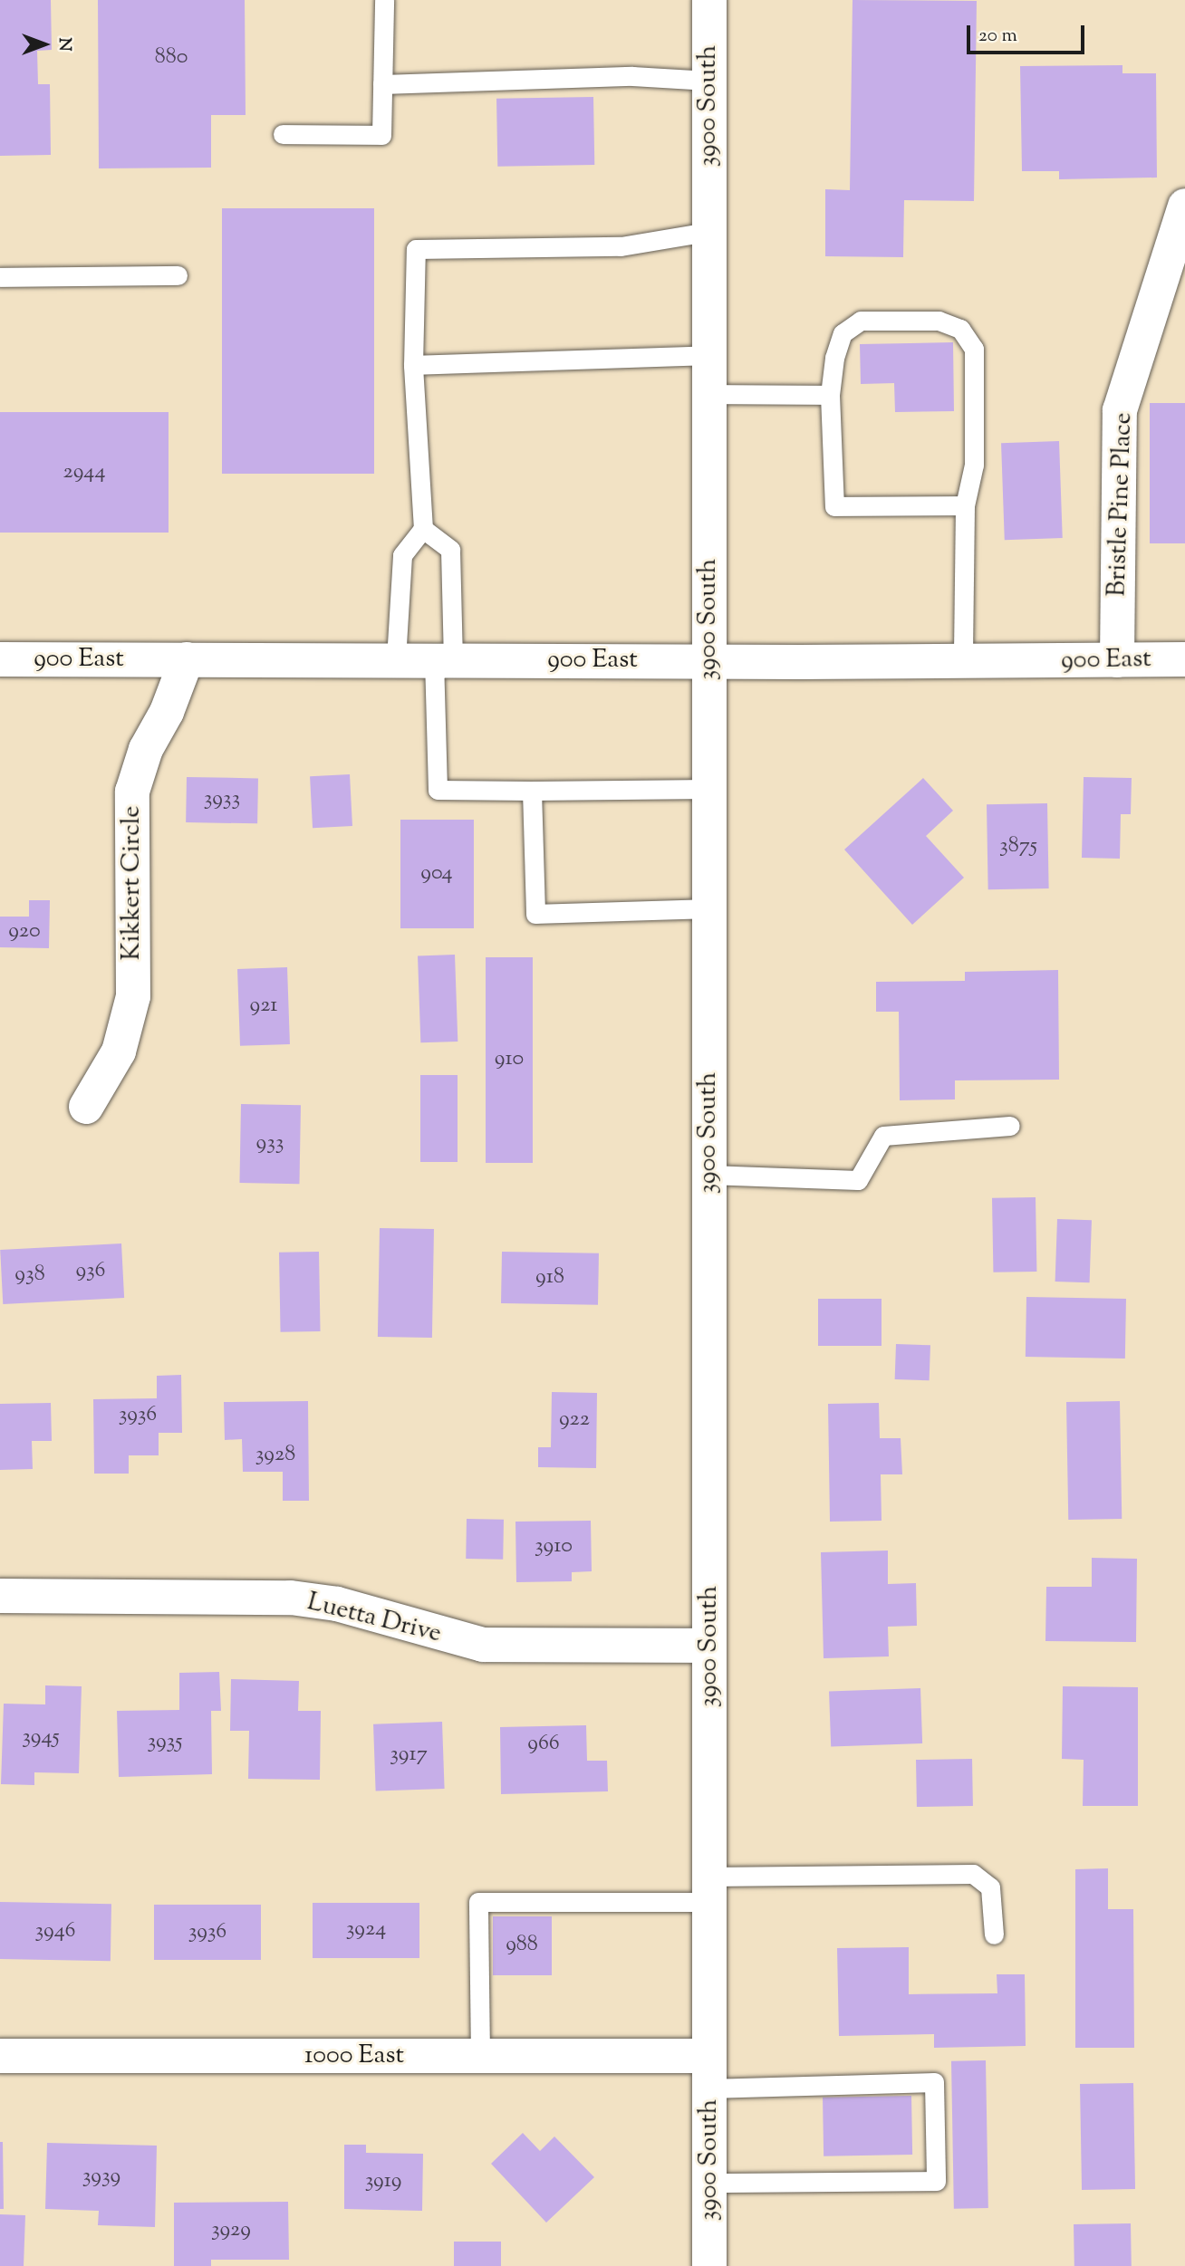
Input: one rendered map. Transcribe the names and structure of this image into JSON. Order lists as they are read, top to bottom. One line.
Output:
{"streets":{"main road":["3900 South","Bristle Pine Place","900 East","Kikkert Circle","Luetta Drive","1000 East"]},"crossings":[["3900 South","900 East"],["3900 South","Luetta Drive"],["3900 South","1000 East"],["Bristle Pine Place","900 East"],["900 East","Kikkert Circle"]],"house_numbers":["880","2944","3933","3875","904","920","921","910","933","936","938","918","3936","922","3928","3910","3945","3935","966","3917","3924","3946","3936","988","3939","3919","3929"],"scale_bar":"20 m","north":"right"}
